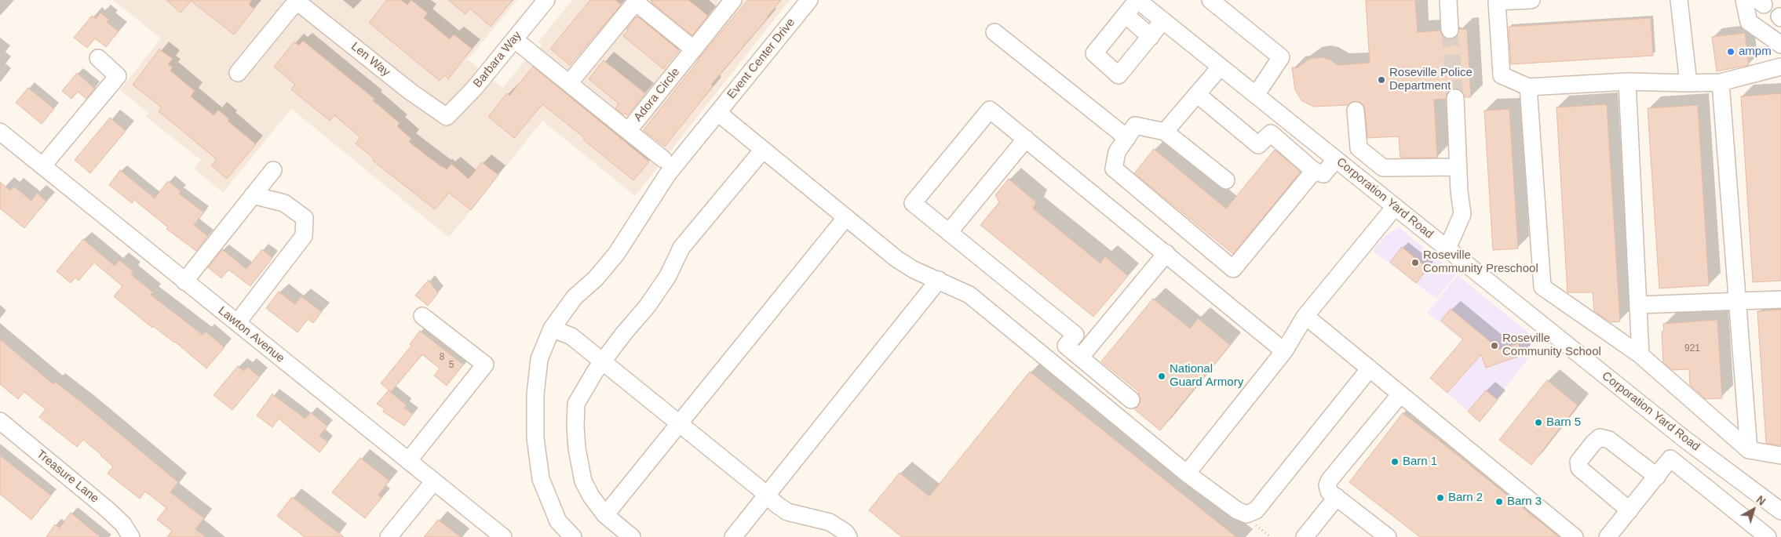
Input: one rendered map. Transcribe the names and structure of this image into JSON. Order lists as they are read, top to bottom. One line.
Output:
{"streets":{"street":["Event Center Drive","Len Way","Barbara Way","Adora Circle","Corporation Yard Road","Lawton Avenue","Treasure Lane"]},"crossings":[["Len Way","Barbara Way"],["Barbara Way","Adora Circle"]],"places":["ampm","Roseville Police Department","Roseville Community Preschool","Roseville Community School","National Guard Armory","Barn 5","Barn 1","Barn 2","Barn 3"],"house_numbers":["921","8","5"],"north":"top right"}
